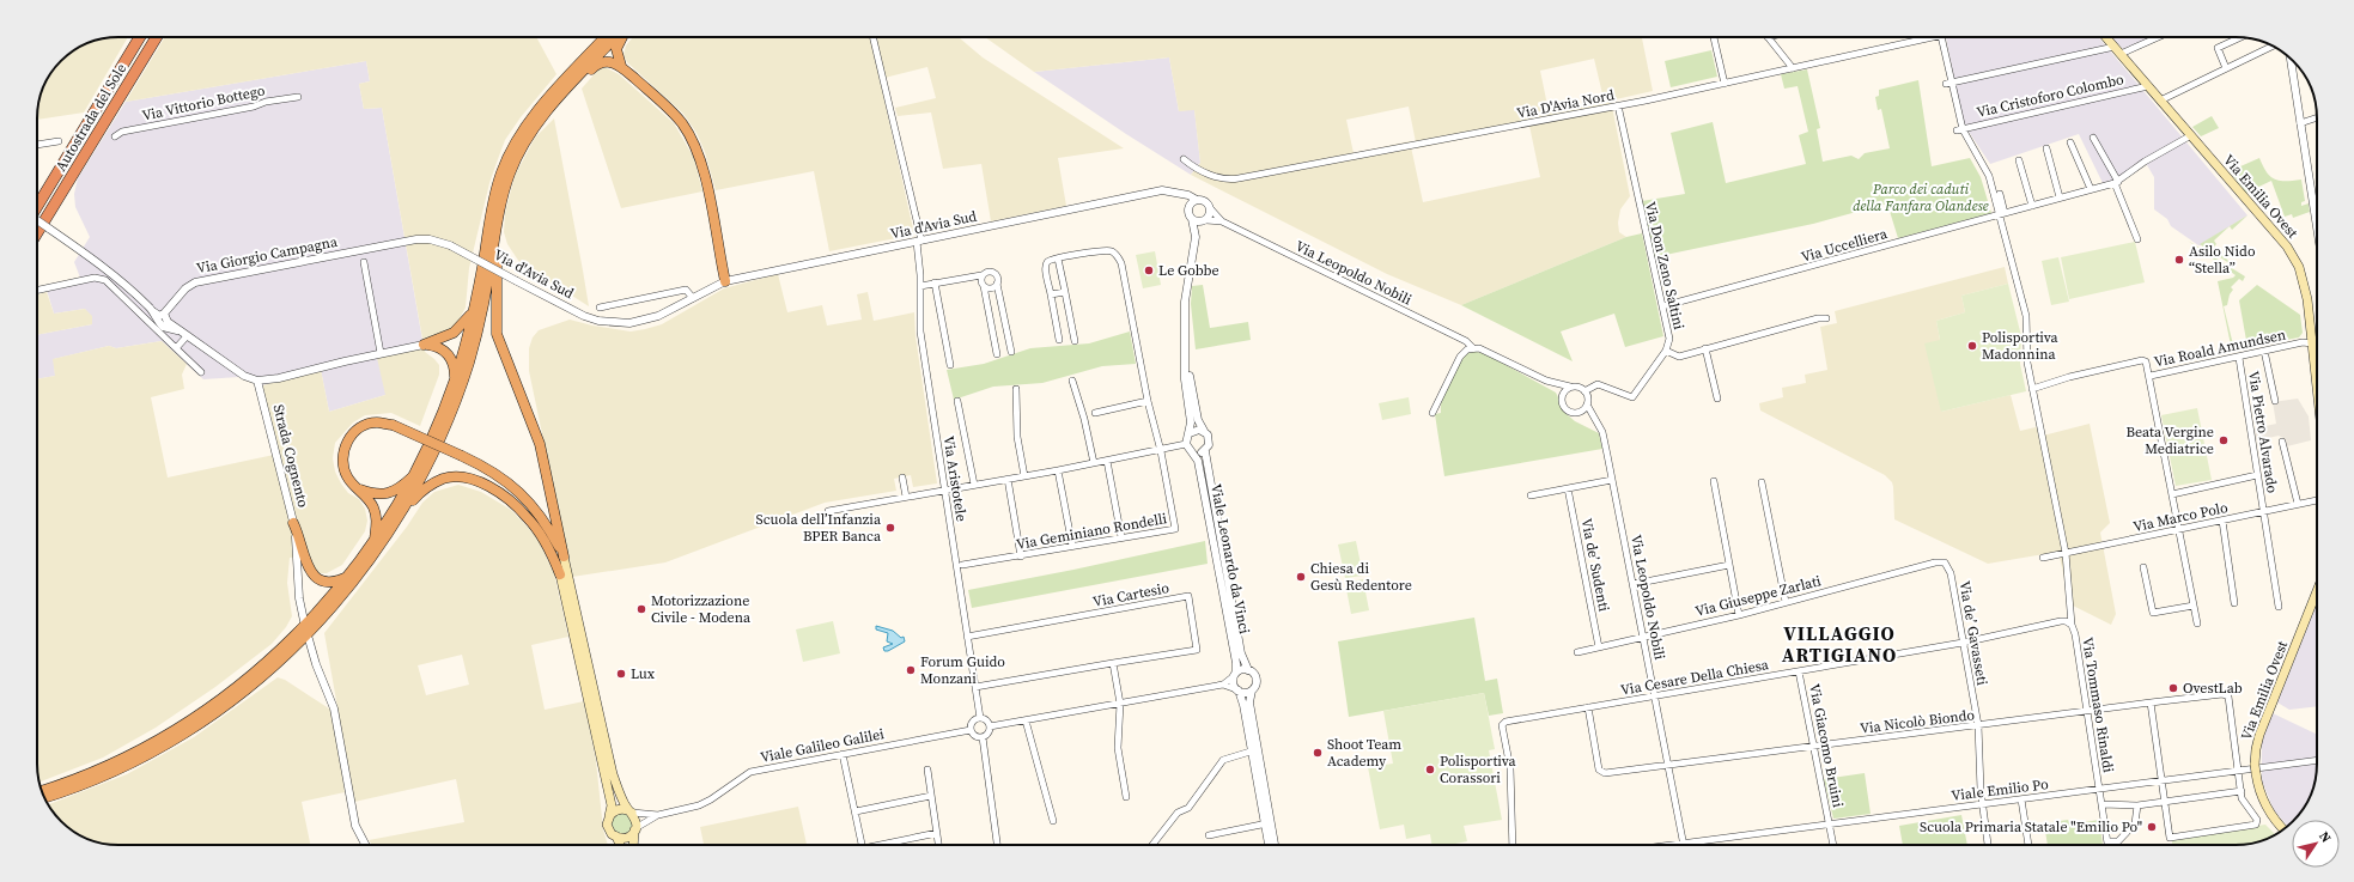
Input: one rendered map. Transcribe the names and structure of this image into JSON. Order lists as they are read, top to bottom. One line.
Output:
{"streets":{"highway":["Autostrada del Sole"],"main road":["Via Emilia Ovest"],"street":["Via Cristoforo Colombo","Via Vittorio Bottego","Via D'Avia Nord","Via d'Avia Sud","Via Uccelliera","Via Giorgio Campagna","Via Don Zeno Saltini","Via Leopoldo Nobili","Via Roald Amundsen","Via Pietro Alvarado","Strada Cognento","Via Aristotele","Via Marco Polo","Via Geminiano Rondelli","Viale Leonardo da Vinci","Via de’ Sudenti","Via Cartesio","Via Giuseppe Zarlati","Via de’ Gavasseti","Via Cesare Della Chiesa","Via Tommaso Rinaldi","Via Nicolò Biondo","Viale Galileo Galilei","Via Giacomo Bruini","Viale Emilio Po"]},"crossings":[["Via Cristoforo Colombo","Via Emilia Ovest"],["Via D'Avia Nord","Via Don Zeno Saltini"],["Via Emilia Ovest","Via Uccelliera"],["Via Emilia Ovest","Via Roald Amundsen"],["Via d'Avia Sud","Via Giorgio Campagna"],["Via d'Avia Sud","Via Leopoldo Nobili"],["Via d'Avia Sud","Via Aristotele"],["Via Uccelliera","Via Don Zeno Saltini"],["Via Uccelliera","Via Tommaso Rinaldi"],["Via Leopoldo Nobili","Via Giuseppe Zarlati"],["Via Leopoldo Nobili","Via Cesare Della Chiesa"],["Via Leopoldo Nobili","Via Nicolò Biondo"],["Via Leopoldo Nobili","Viale Emilio Po"],["Via Roald Amundsen","Via Pietro Alvarado"],["Via Roald Amundsen","Via Tommaso Rinaldi"],["Via Pietro Alvarado","Via Marco Polo"],["Via Aristotele","Via Cartesio"],["Via Aristotele","Viale Galileo Galilei"],["Via Marco Polo","Via Tommaso Rinaldi"],["Via de’ Sudenti","Via Giuseppe Zarlati"],["Via Giuseppe Zarlati","Via de’ Gavasseti"],["Via de’ Gavasseti","Via Cesare Della Chiesa"],["Via de’ Gavasseti","Via Nicolò Biondo"],["Via de’ Gavasseti","Viale Emilio Po"],["Via Cesare Della Chiesa","Via Tommaso Rinaldi"],["Via Cesare Della Chiesa","Via Nicolò Biondo"],["Via Cesare Della Chiesa","Via Giacomo Bruini"],["Via Tommaso Rinaldi","Via Nicolò Biondo"],["Via Tommaso Rinaldi","Viale Emilio Po"],["Via Nicolò Biondo","Via Giacomo Bruini"],["Via Nicolò Biondo","Viale Emilio Po"],["Via Giacomo Bruini","Viale Emilio Po"]],"districts":["VILLAGGIO ARTIGIANO"],"parks":["Parco dei caduti della Fanfara Olandese"],"places":["Asilo Nido “Stella”","Le Gobbe","Polisportiva Madonnina","Beata Vergine Mediatrice","Scuola dell’Infanzia BPER Banca","Chiesa di Gesù Redentore","Motorizzazione Civile - Modena","Forum Guido Monzani","Lux","OvestLab","Shoot Team Academy","Polisportiva Corassori","Scuola Primaria Statale \"Emilio Po\""],"north":"top right"}
